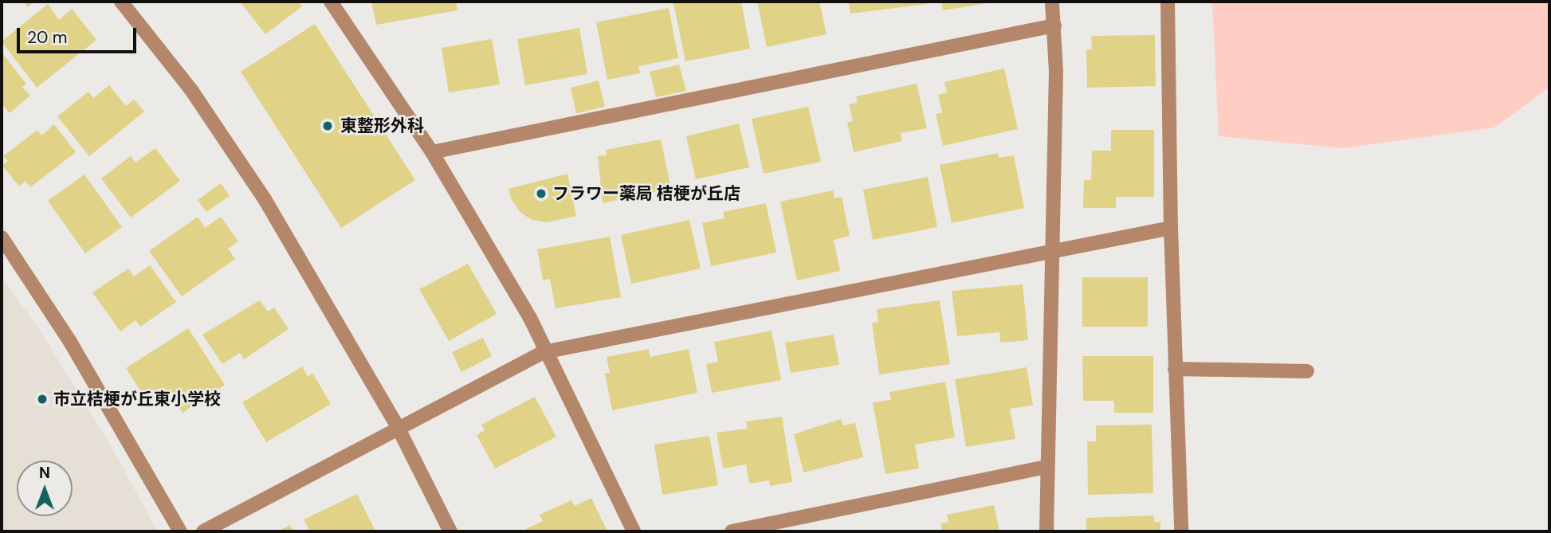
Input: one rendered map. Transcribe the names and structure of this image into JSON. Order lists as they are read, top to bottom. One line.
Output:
{"places":["東整形外科","フラワー薬局 桔梗が丘店","市立桔梗が丘東小学校"],"scale_bar":"20 m","north":"top"}
